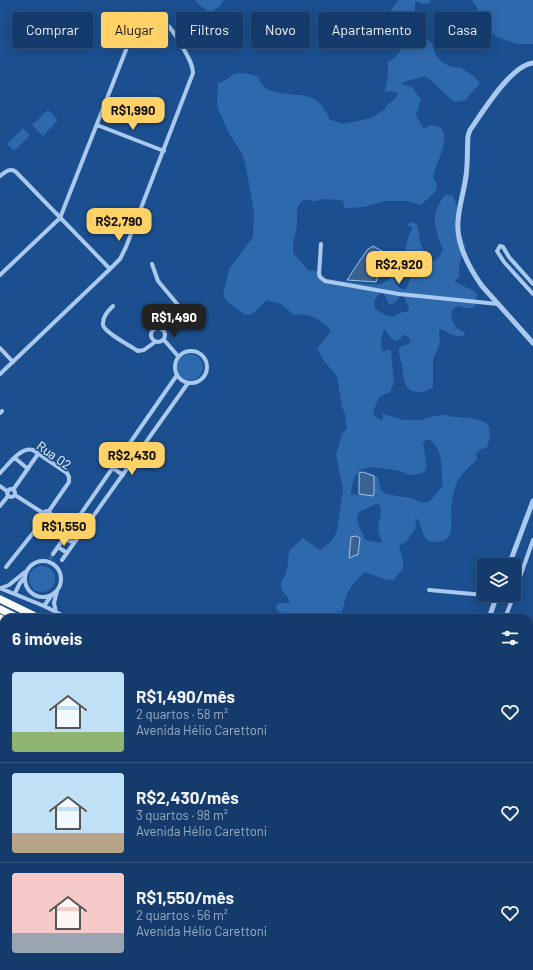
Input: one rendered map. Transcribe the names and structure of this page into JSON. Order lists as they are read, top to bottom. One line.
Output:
{"streets":{"street":["Rua 02"]},"page":{"chip":["Comprar","Alugar","Filtros","Novo","Apartamento","Casa"],"price":["R$1,990","R$2,790","R$2,920","R$1,490","R$2,430","R$1,550"],"heading":"6 imóveis","list":[{"name":"R$1,490/mês","note":"2 quartos · 58 m² · Avenida Hélio Carettoni"},{"name":"R$2,430/mês","note":"3 quartos · 98 m² · Avenida Hélio Carettoni"},{"name":"R$1,550/mês","note":"2 quartos · 56 m² · Avenida Hélio Carettoni"}]}}
